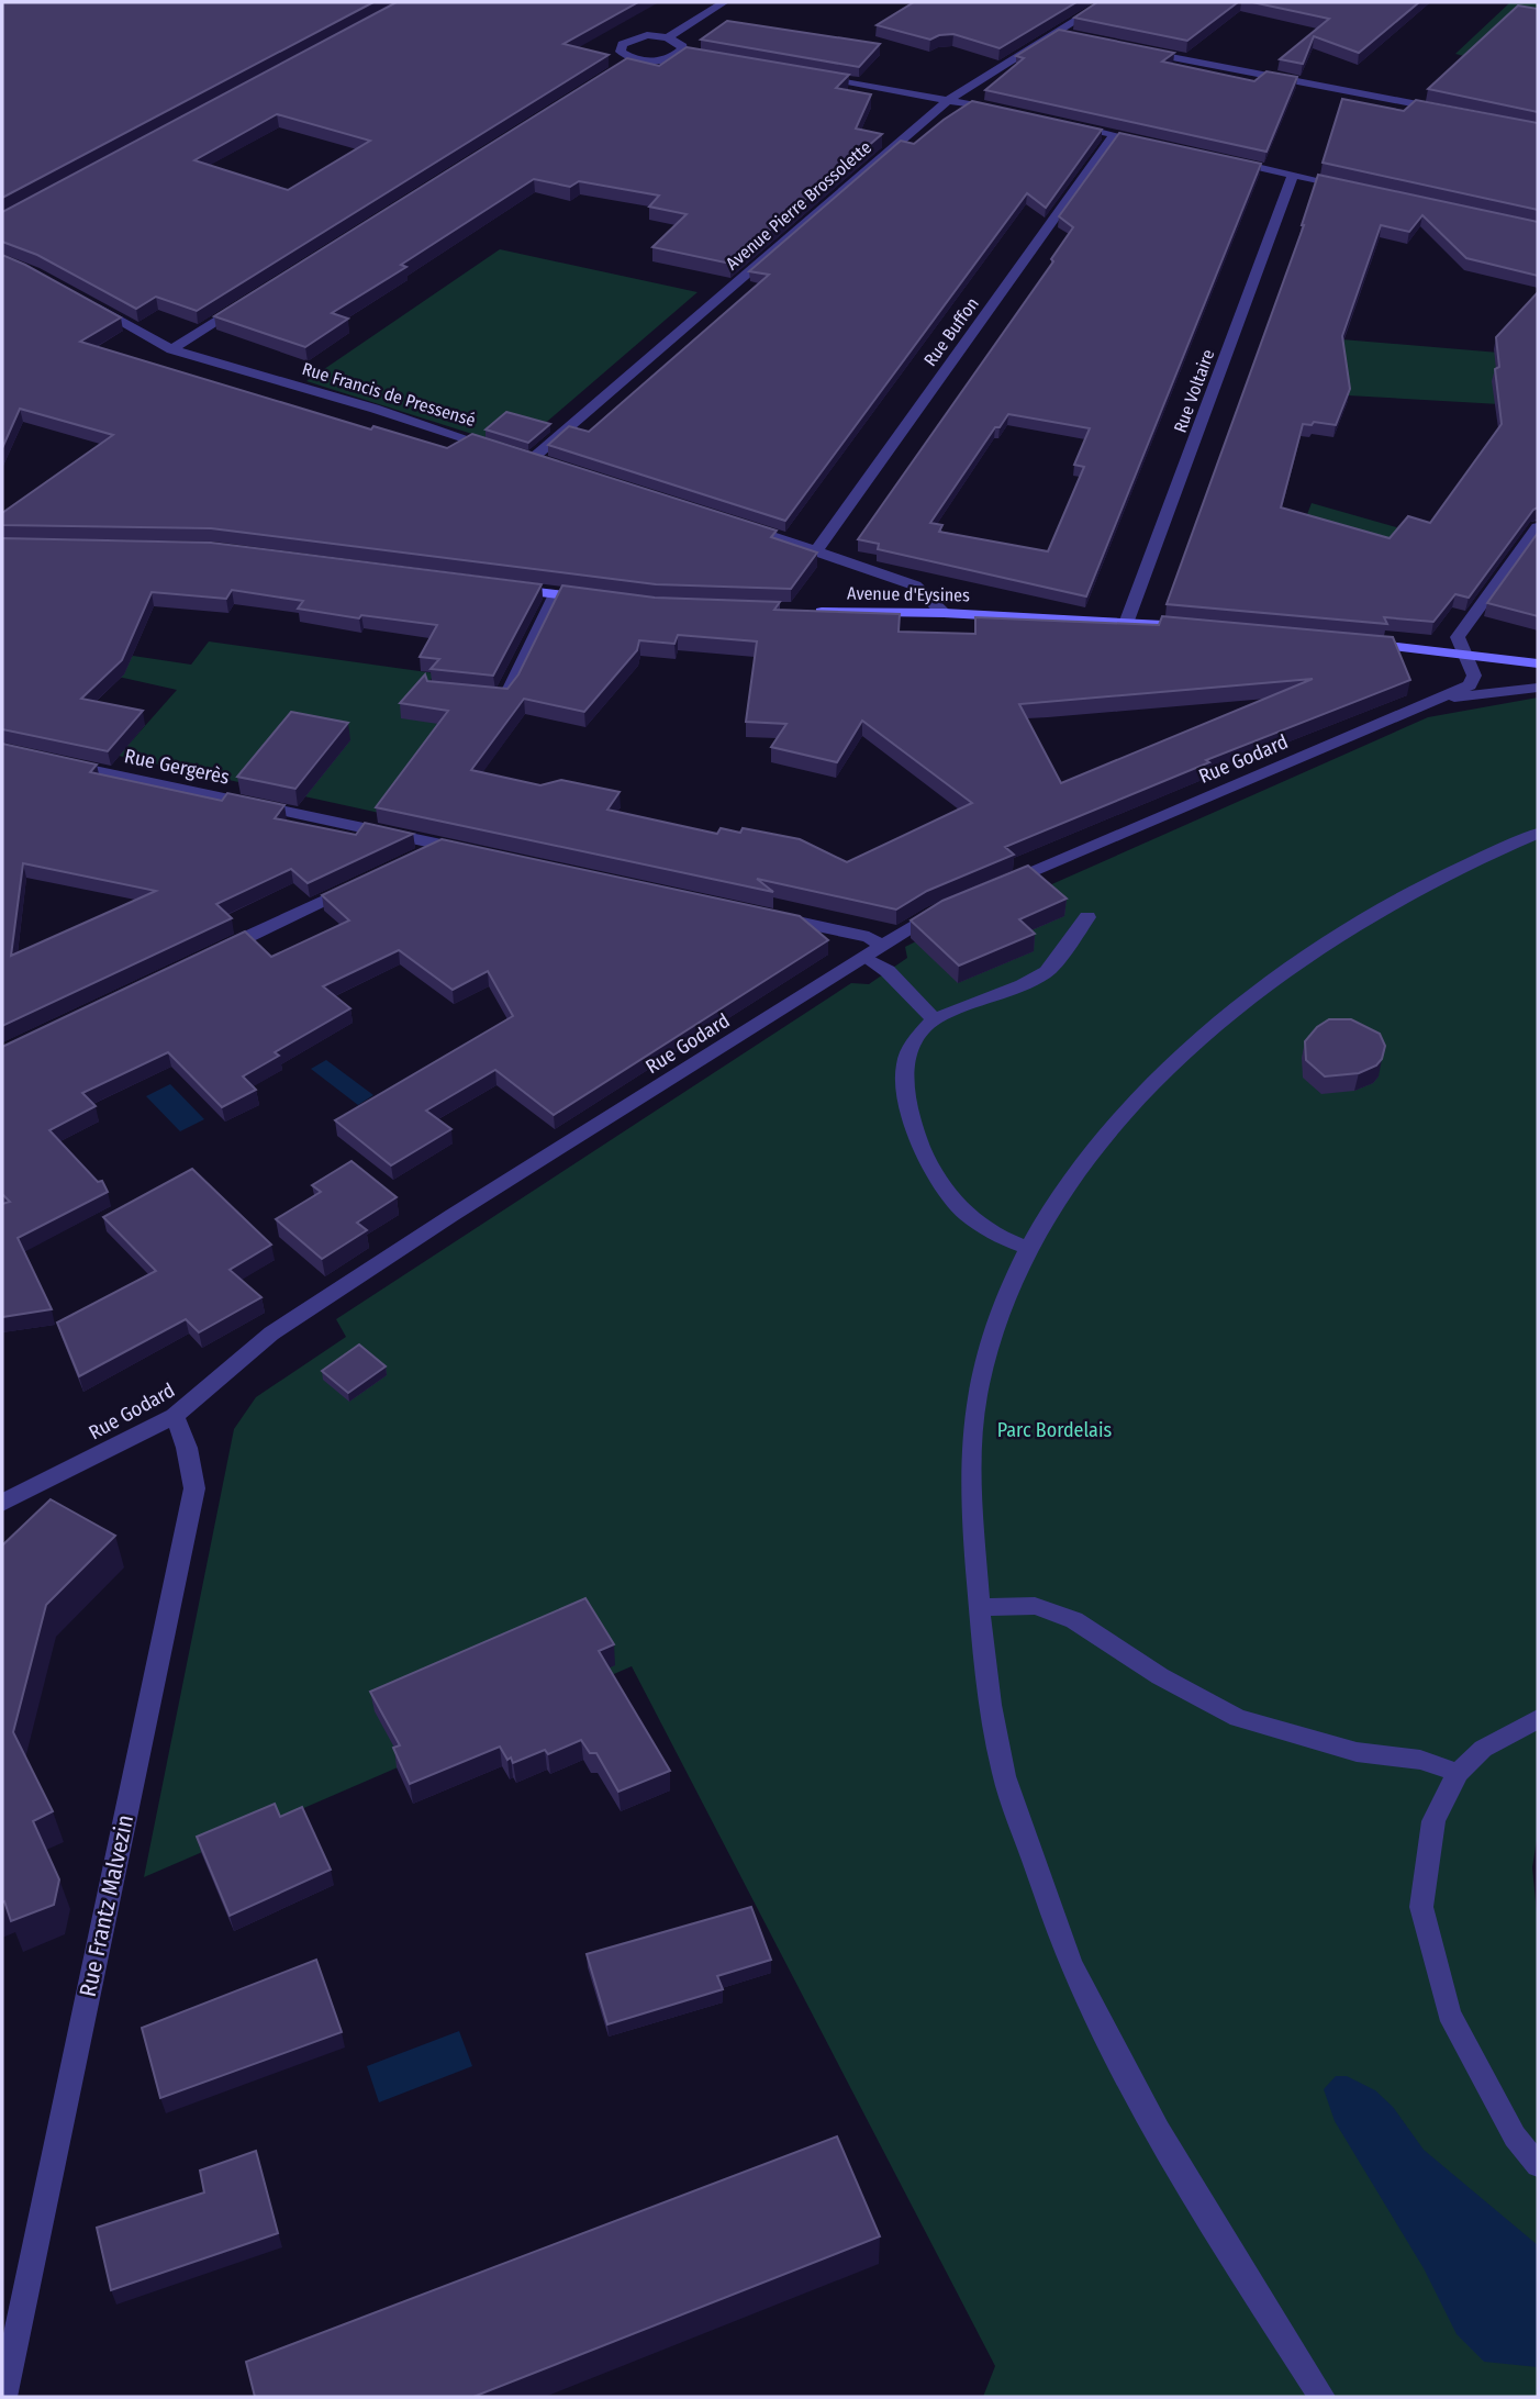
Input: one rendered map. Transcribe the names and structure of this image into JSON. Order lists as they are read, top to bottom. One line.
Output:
{"streets":{"street":["Avenue Pierre Brossolette","Rue Buffon","Rue Voltaire","Rue Francis de Pressensé","Avenue d'Eysines","Rue Godard","Rue Gergerès","Rue Frantz Malvezin"]},"crossings":[["Avenue Pierre Brossolette","Rue Francis de Pressensé"],["Rue Voltaire","Avenue d'Eysines"],["Rue Godard","Rue Frantz Malvezin"]],"parks":["Parc Bordelais"]}
